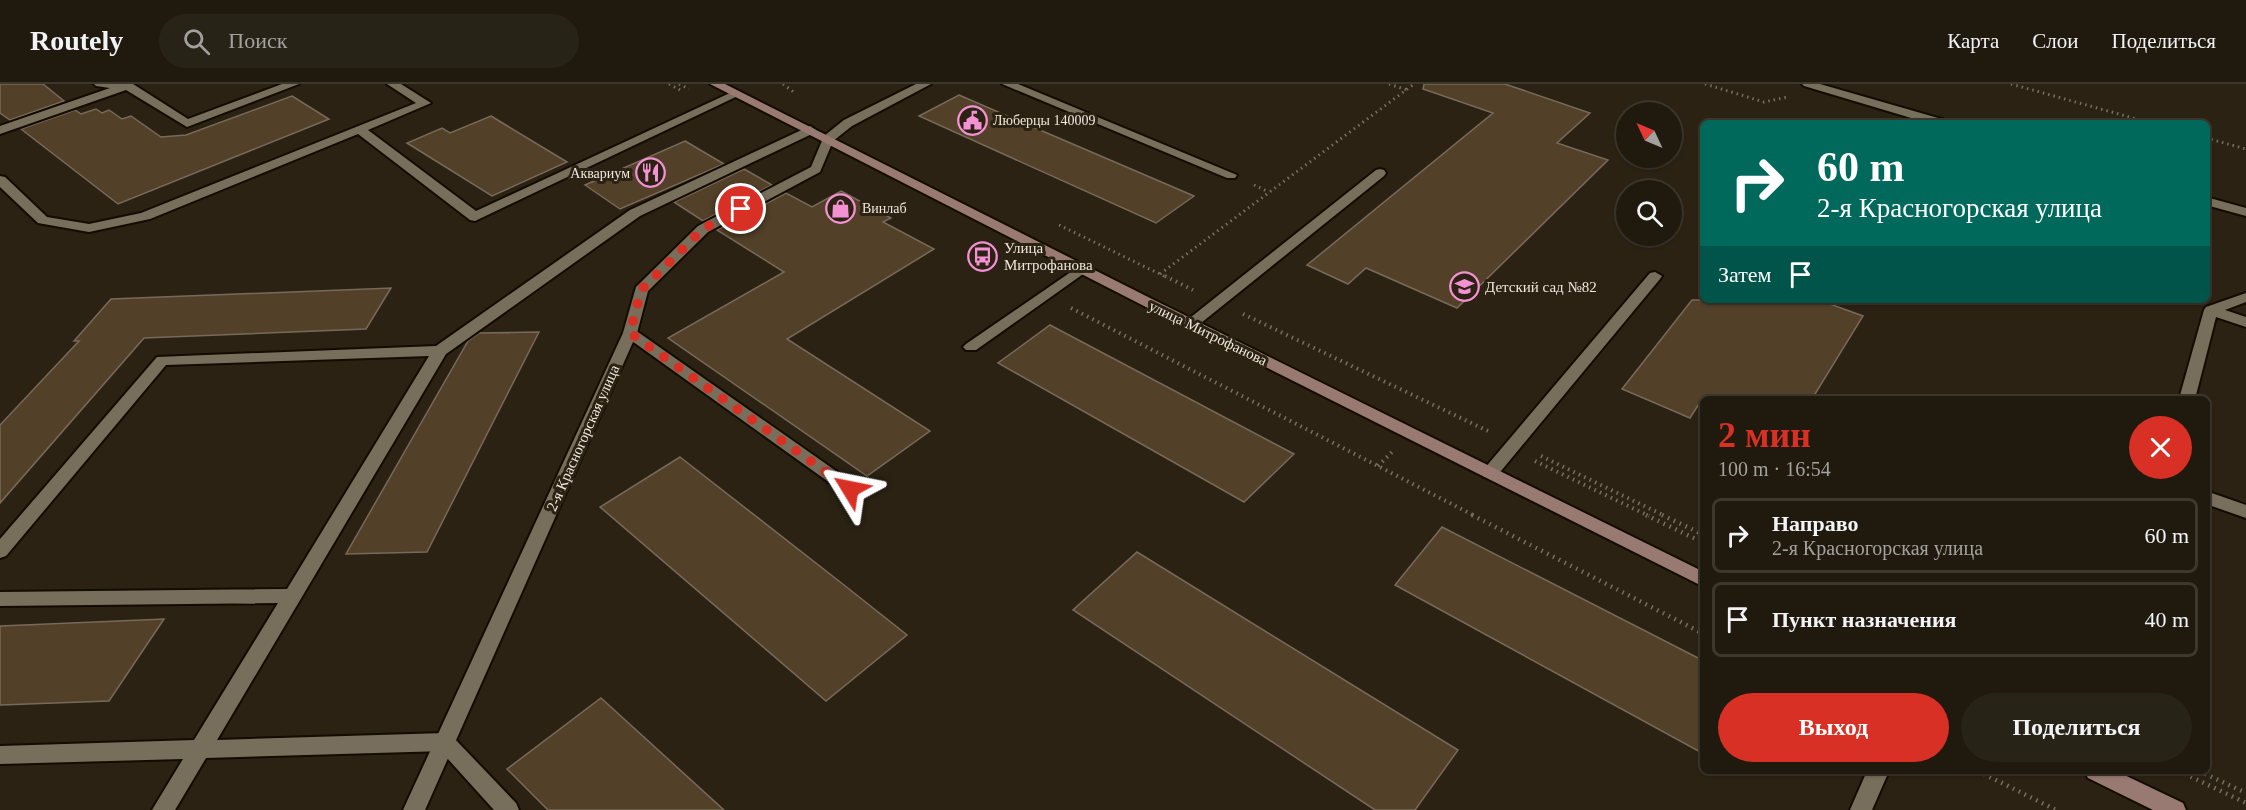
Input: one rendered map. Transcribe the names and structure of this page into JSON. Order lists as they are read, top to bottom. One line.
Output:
{"streets":{"main road":["улица Митрофанова"],"street":["2-я Красногорская улица"]},"crossings":[["улица Митрофанова","2-я Красногорская улица"]],"places":{"public building":["Люберцы 140009"],"restaurant":["Аквариум"],"shop":["Винлаб"],"bus stop":["Улица Митрофанова"],"school or university":["Детский сад №82"]},"north":"top left","page":{"header":"Routely","search":"Поиск","nav":["Карта","Слои","Поделиться"],"turn":["60 m","2-я Красногорская улица"],"then":"Затем","heading":["2 мин","100 m · 16:54"],"list":[{"name":"Направо","note":"2-я Красногорская улица","value":"60 m"},{"name":"Пункт назначения","value":"40 m"}],"buttons":["Выход","Поделиться"]}}
